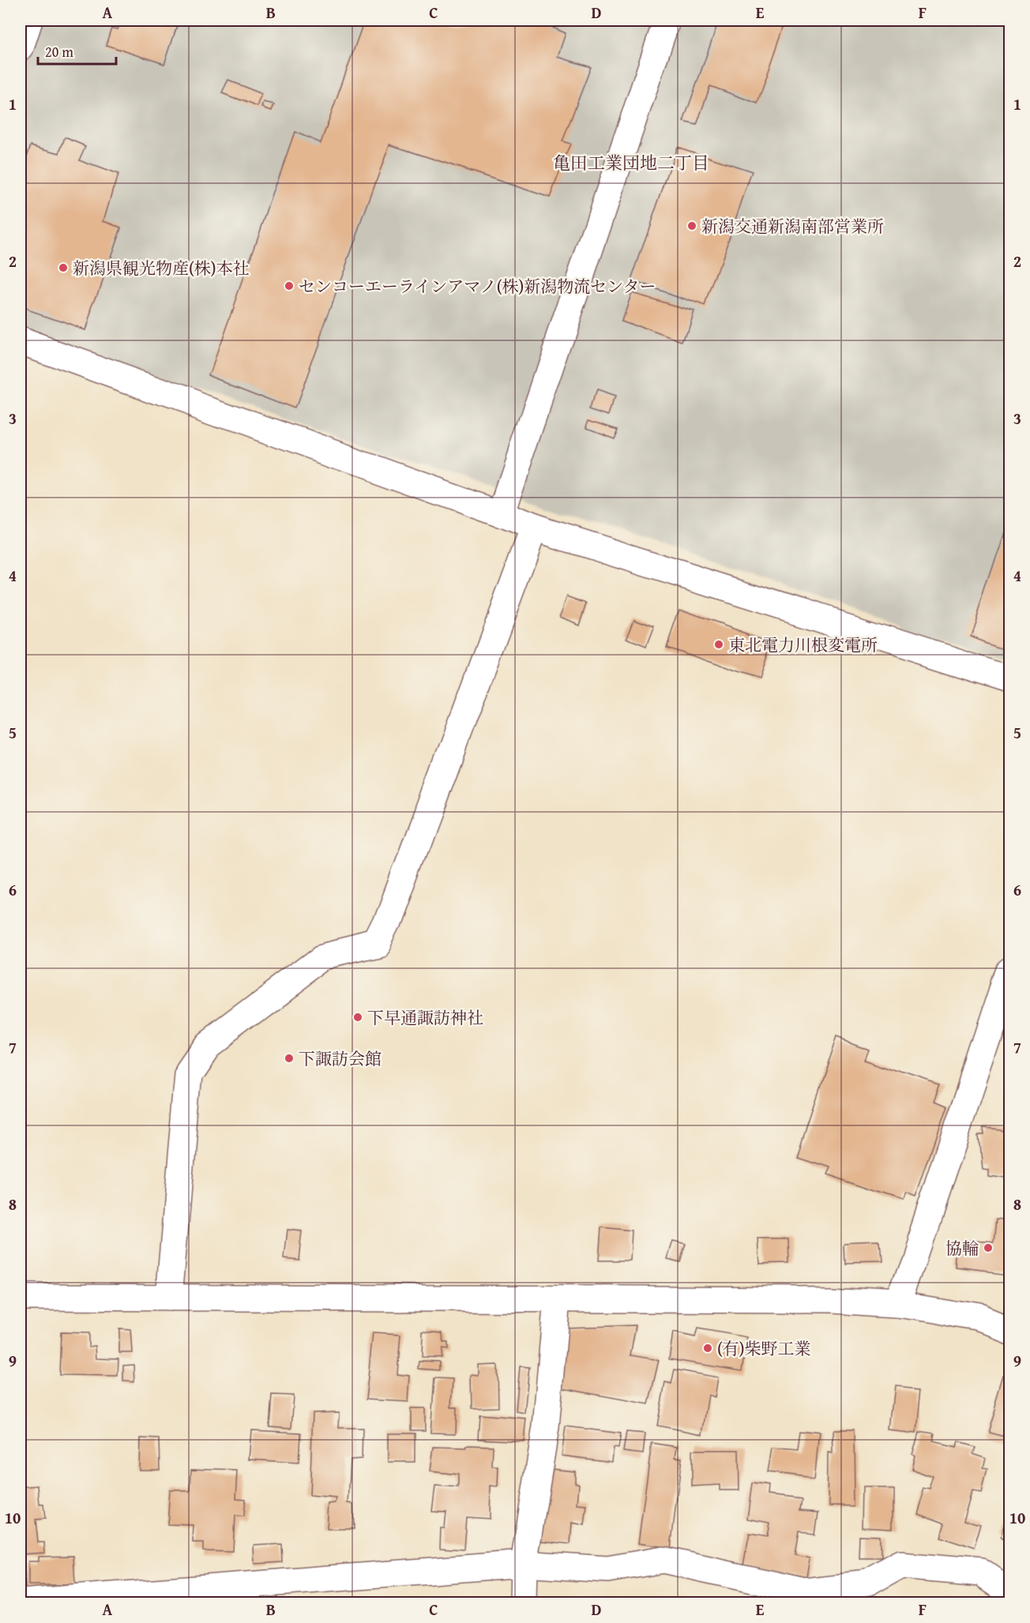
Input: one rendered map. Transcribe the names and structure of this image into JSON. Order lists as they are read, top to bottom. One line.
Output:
{"districts":["亀田工業団地二丁目"],"places":["新潟交通新潟南部営業所","新潟県観光物産(株)本社","センコーエーラインアマノ(株)新潟物流センター","東北電力川根変電所","下早通諏訪神社","下諏訪会館","協輪","(有)柴野工業"],"scale_bar":"20 m","grid":{"columns":["A","B","C","D","E","F"],"rows":["1","2","3","4","5","6","7","8","9","10"]}}
